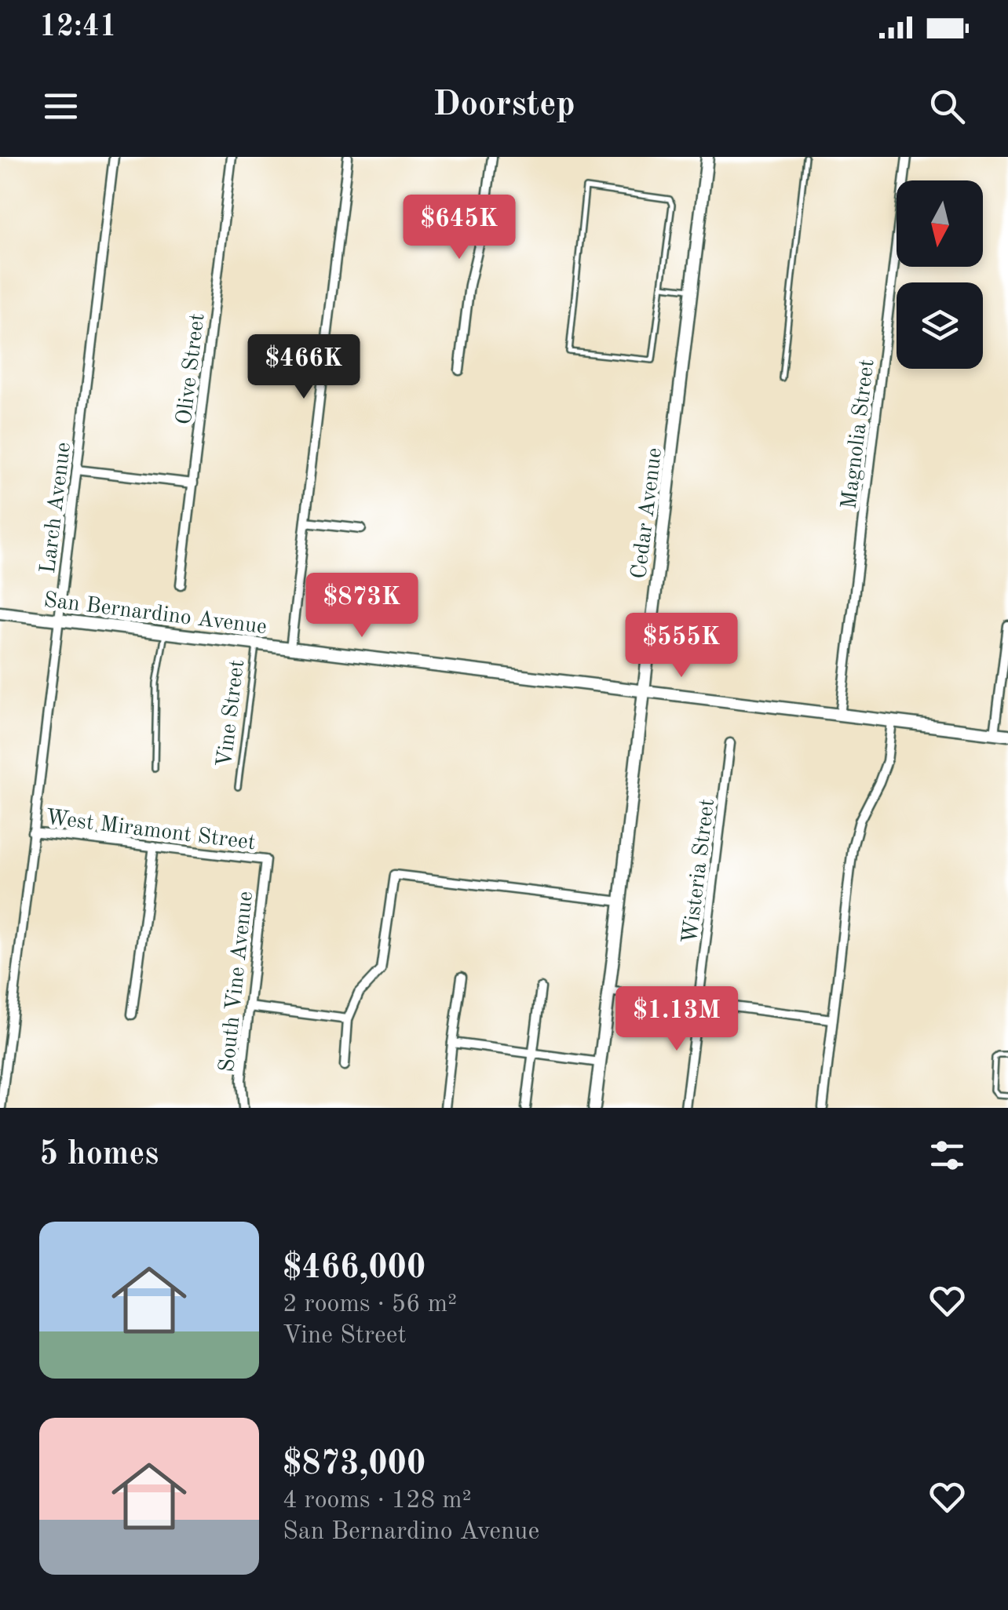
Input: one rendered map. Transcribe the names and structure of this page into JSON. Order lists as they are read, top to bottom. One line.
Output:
{"streets":{"main road":["Cedar Avenue","San Bernardino Avenue"],"street":["Olive Street","Magnolia Street","Larch Avenue","West Miramont Street","Wisteria Street","South Vine Avenue"],"lane":["Vine Street"]},"crossings":[["Magnolia Street","San Bernardino Avenue"],["Larch Avenue","San Bernardino Avenue"],["Larch Avenue","West Miramont Street"],["Cedar Avenue","San Bernardino Avenue"],["San Bernardino Avenue","Vine Street"],["West Miramont Street","South Vine Avenue"]],"north":"bottom","page":{"status":"12:41","header":"Doorstep","price":["$645K","$466K","$873K","$555K","$1.13M"],"heading":"5 homes","list":[{"name":"$466,000","note":"2 rooms · 56 m² · Vine Street"},{"name":"$873,000","note":"4 rooms · 128 m² · San Bernardino Avenue"}]}}
